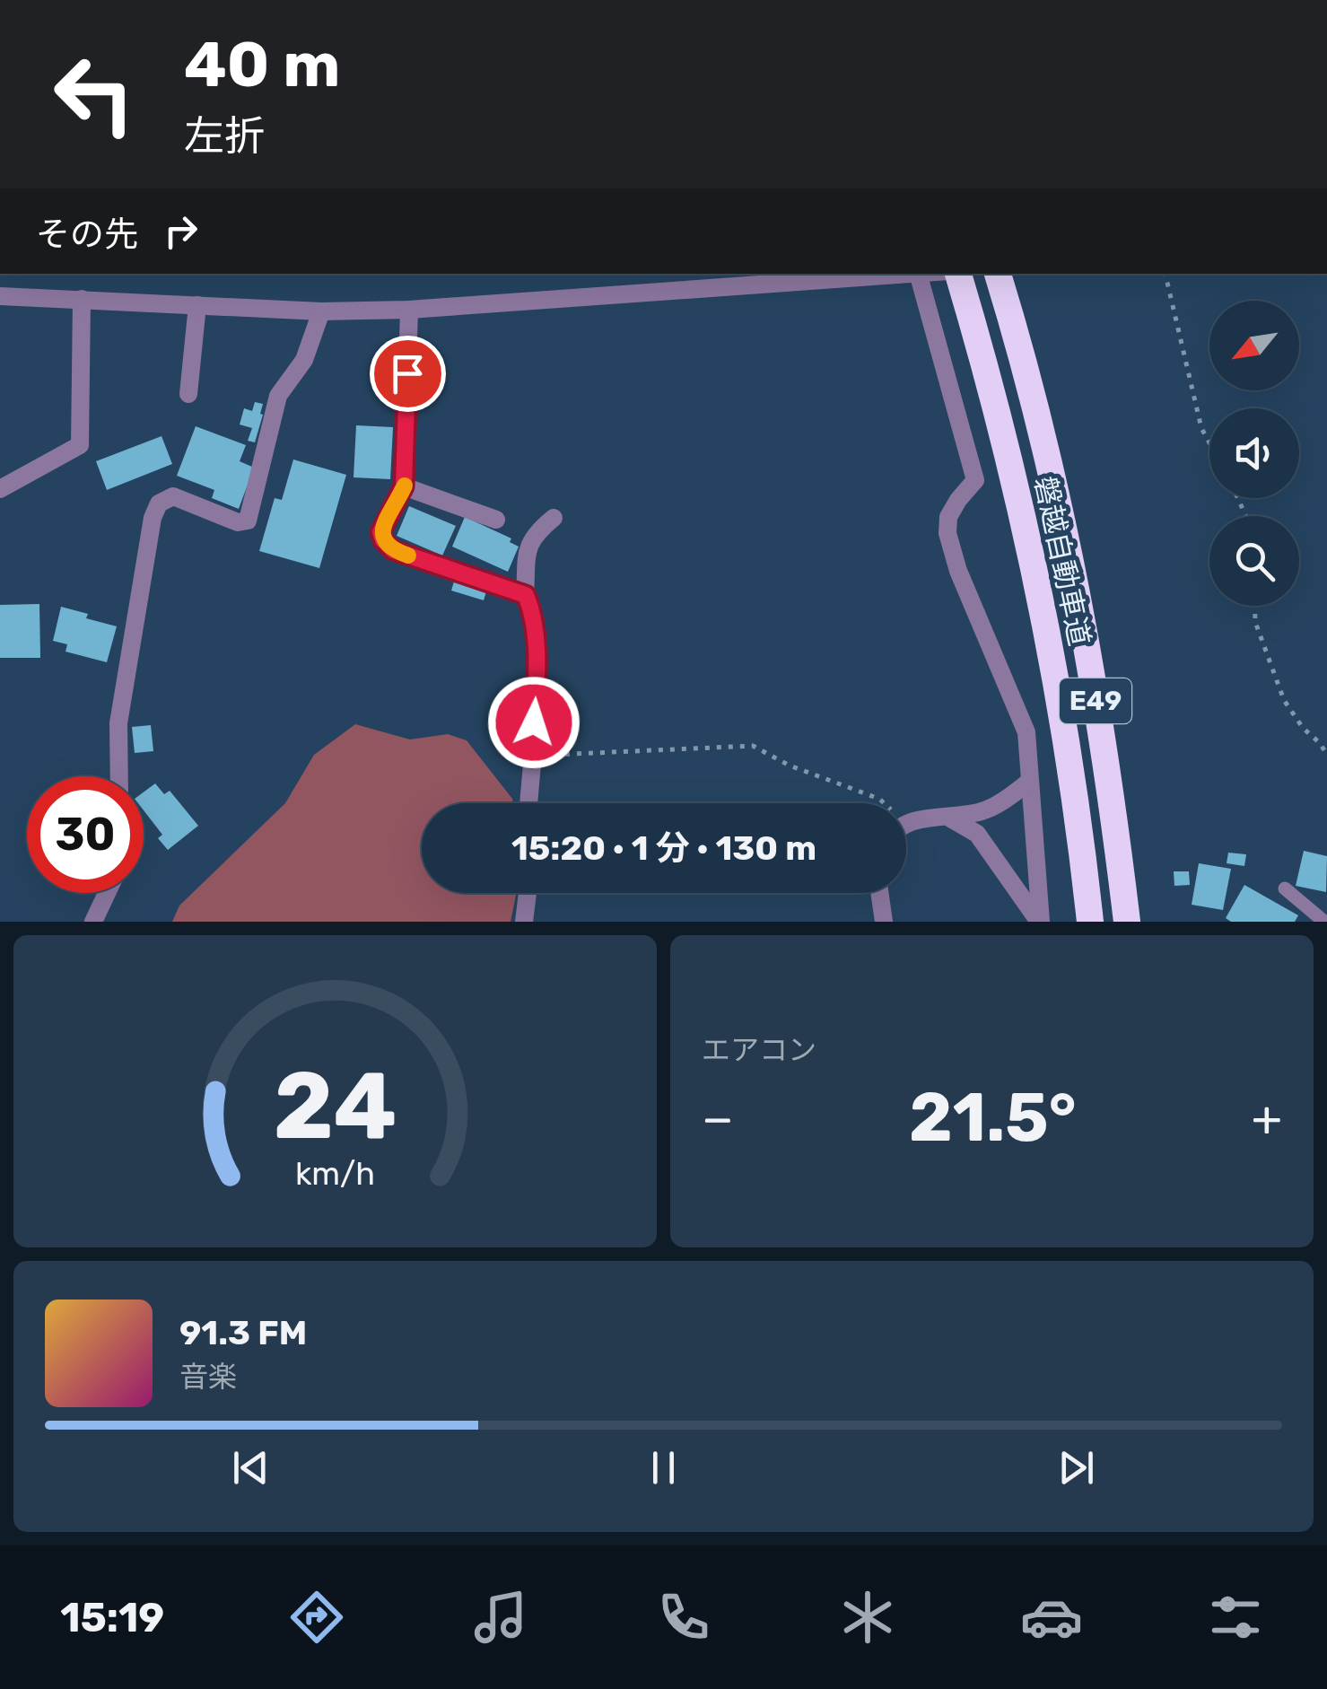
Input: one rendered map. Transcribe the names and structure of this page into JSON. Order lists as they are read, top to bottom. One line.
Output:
{"streets":{"highway":["磐越自動車道","E49"]},"north":"bottom left","page":{"turn":["40 m","左折"],"then":"その先","limit":"30","trip":"15:20 · 1 分 · 130 m","tile":"エアコン","heat":["−","21.5°","+"],"song":["91.3 FM","音楽"],"tabs":"15:19","gauge":["24","km/h"]}}
